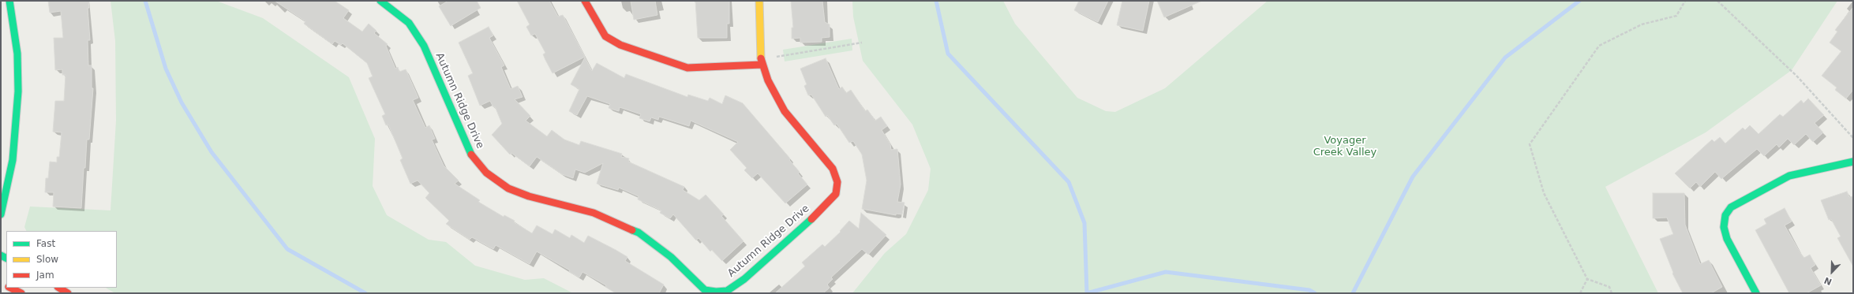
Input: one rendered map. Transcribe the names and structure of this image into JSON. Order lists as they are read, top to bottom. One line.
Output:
{"streets":{"street":["Autumn Ridge Drive"]},"parks":["Voyager Creek Valley"],"legend":["Fast","Slow","Jam"],"north":"bottom left"}
